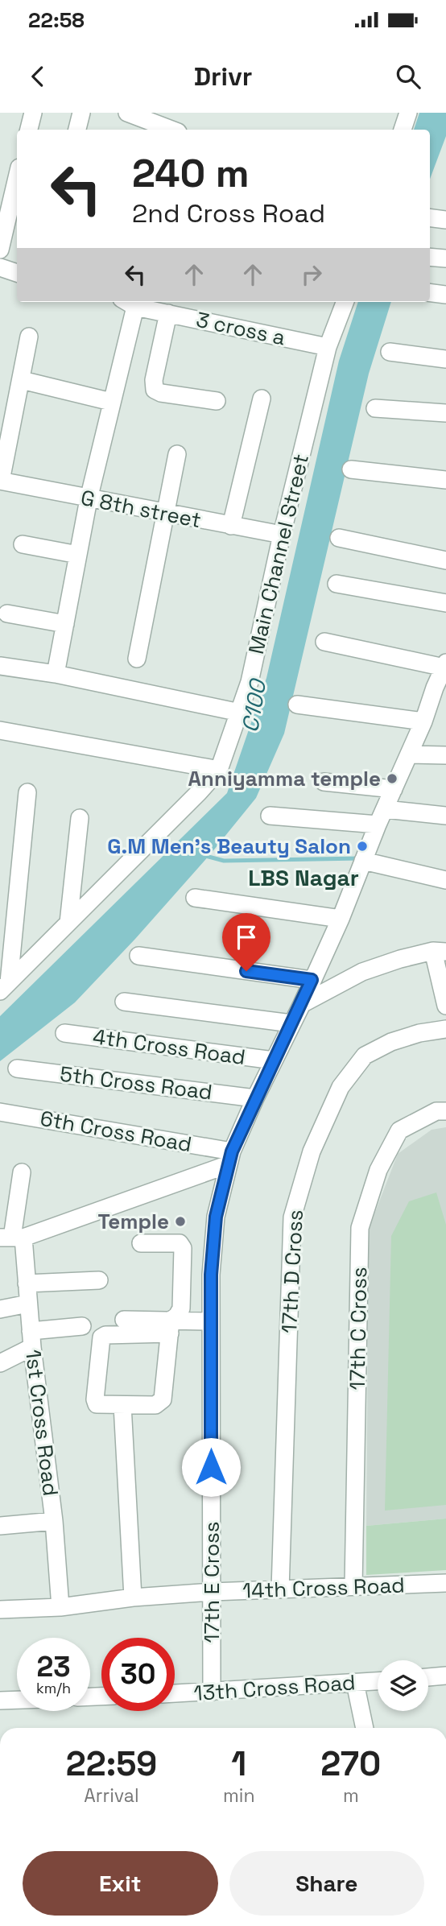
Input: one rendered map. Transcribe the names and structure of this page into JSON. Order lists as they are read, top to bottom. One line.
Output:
{"streets":{"street":["3 cross a","G 8th street","Main Channel Street","4th Cross Road","5th Cross Road","6th Cross Road","17th D Cross","17th C Cross","1st Cross Road","17th E Cross","14th Cross Road","13th Cross Road"]},"crossings":[["3 cross a","Main Channel Street"],["G 8th street","Main Channel Street"],["4th Cross Road","17th E Cross"],["5th Cross Road","17th E Cross"],["6th Cross Road","17th E Cross"],["17th D Cross","14th Cross Road"],["17th C Cross","14th Cross Road"],["1st Cross Road","14th Cross Road"],["17th E Cross","14th Cross Road"],["17th E Cross","13th Cross Road"]],"districts":["LBS Nagar"],"water":["C100"],"places":["Anniyamma temple","G.M Men's Beauty Salon","Temple"],"page":{"status":"22:58","header":"Drivr","turn":["240 m","2nd Cross Road"],"speed":"23 km/h","limit":"30","eta":["22:59","Arrival","1","min","270","m"],"buttons":["Exit","Share"]}}
